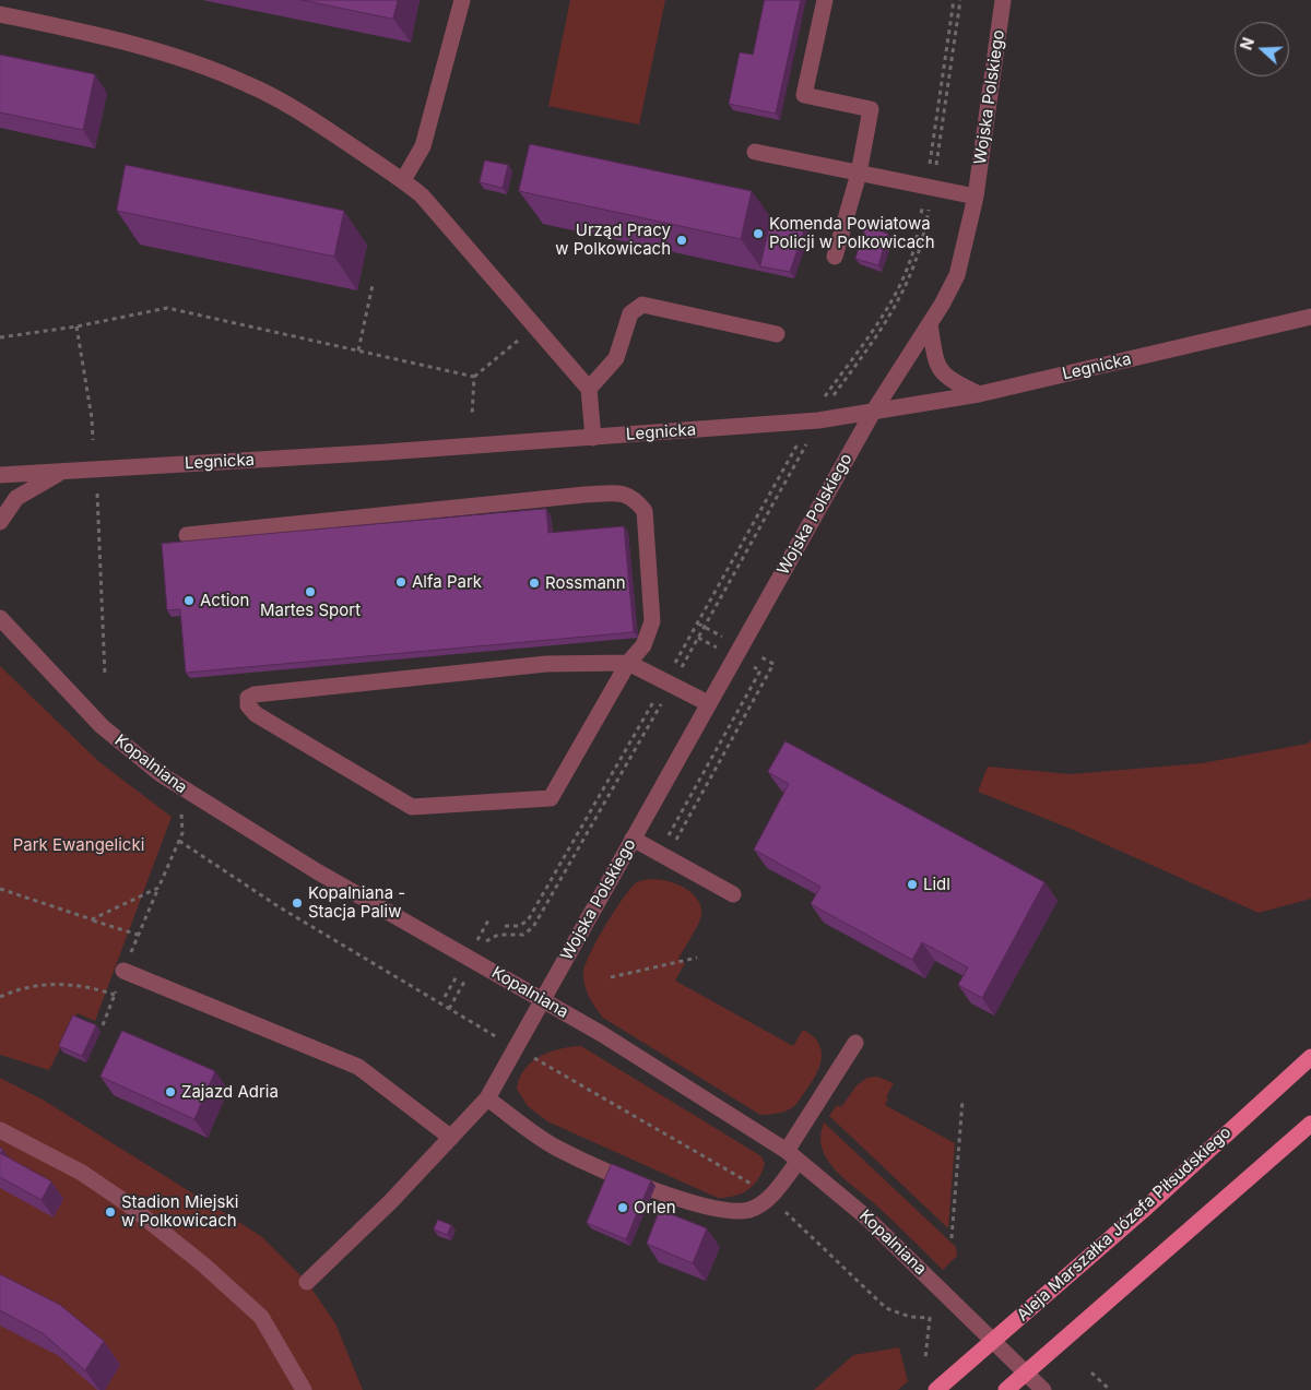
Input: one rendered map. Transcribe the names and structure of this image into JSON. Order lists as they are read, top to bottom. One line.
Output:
{"streets":{"main road":["Aleja Marszałka Józefa Piłsudskiego"],"street":["Wojska Polskiego","Legnicka","Kopalniana"]},"crossings":[["Wojska Polskiego","Legnicka"],["Wojska Polskiego","Kopalniana"],["Kopalniana","Aleja Marszałka Józefa Piłsudskiego"]],"parks":["Park Ewangelicki"],"places":["Komenda Powiatowa Policji w Polkowicach","Urząd Pracy w Polkowicach","Alfa Park","Rossmann","Martes Sport","Action","Lidl","Kopalniana - Stacja Paliw","Zajazd Adria","Orlen","Stadion Miejski w Polkowicach"],"north":"left"}
